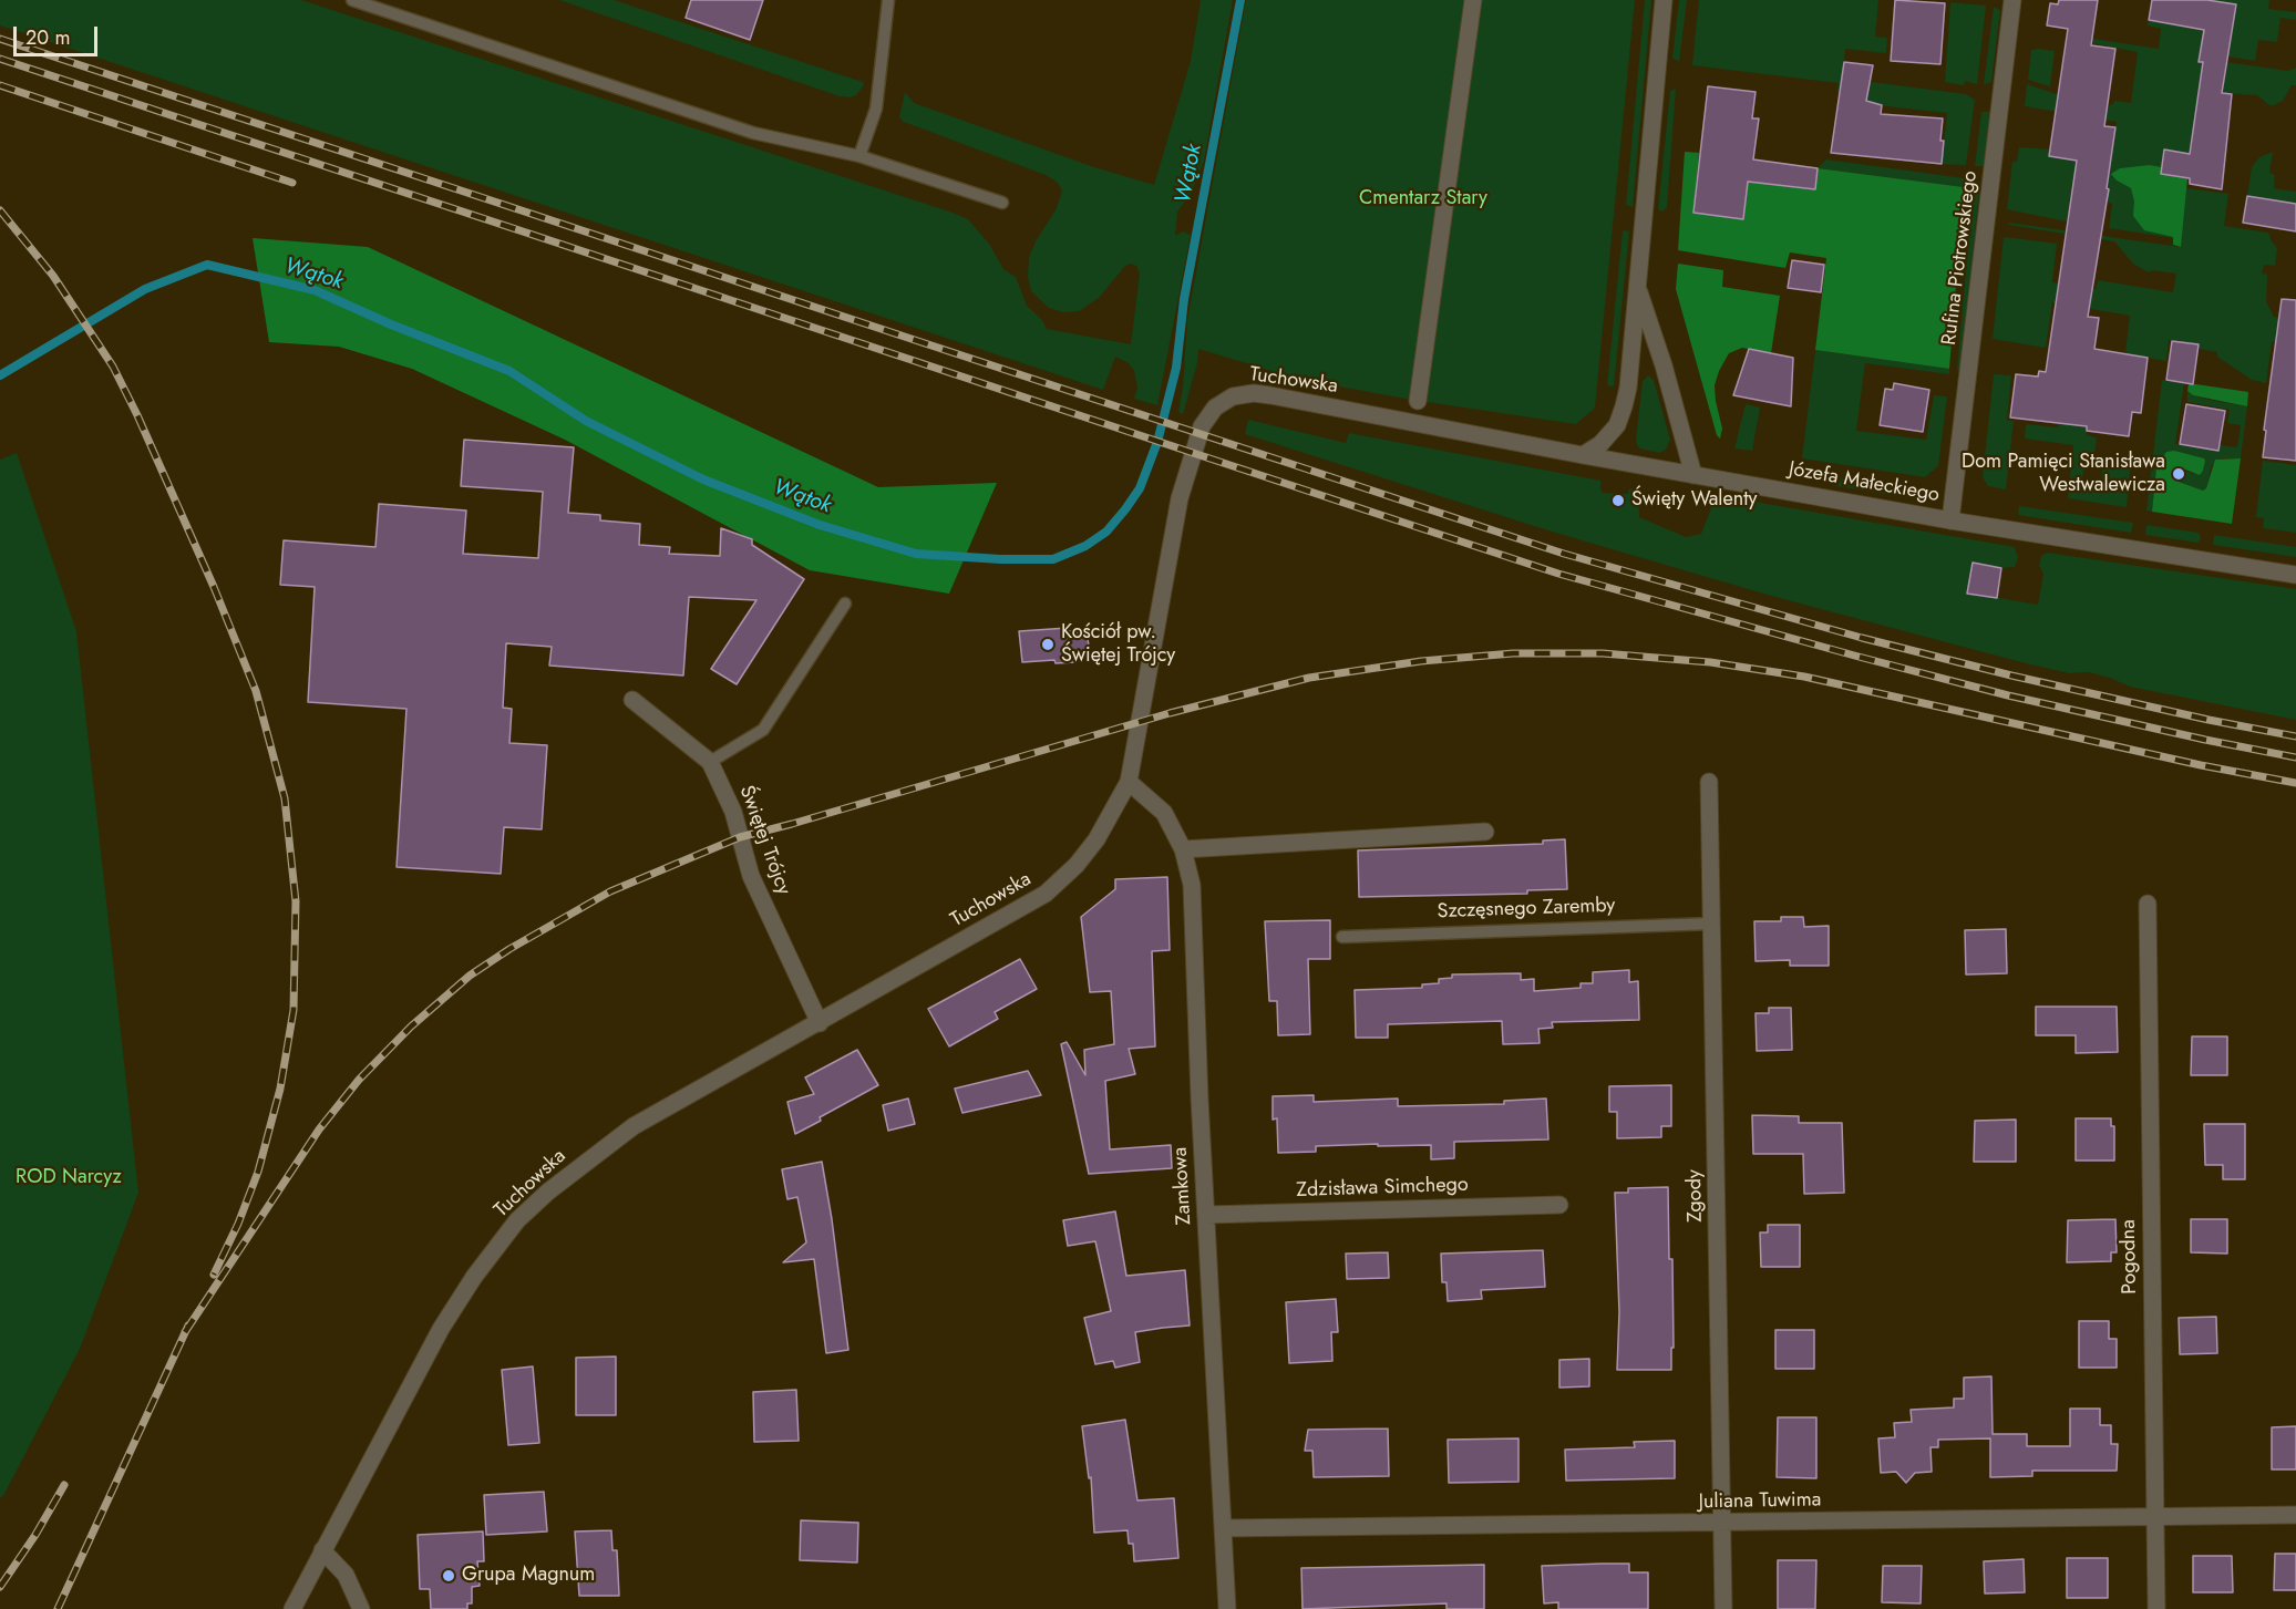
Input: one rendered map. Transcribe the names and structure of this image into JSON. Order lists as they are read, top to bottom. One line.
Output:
{"streets":{"street":["Rufina Piotrowskiego","Tuchowska","Józefa Małeckiego","Świętej Trójcy","Zamkowa","Zdzisława Simchego","Zgody","Pogodna","Juliana Tuwima"],"lane":["Szczęsnego Zaremby"]},"crossings":[["Rufina Piotrowskiego","Józefa Małeckiego"],["Tuchowska","Józefa Małeckiego"],["Tuchowska","Świętej Trójcy"],["Tuchowska","Zamkowa"],["Szczęsnego Zaremby","Zgody"],["Zamkowa","Zdzisława Simchego"],["Zamkowa","Juliana Tuwima"],["Zgody","Juliana Tuwima"],["Pogodna","Juliana Tuwima"]],"water":["Wątok"],"parks":["Cmentarz Stary","ROD Narcyz"],"places":["Dom Pamięci Stanisława Westwalewicza","Święty Walenty","Kościół pw. Świętej Trójcy","Grupa Magnum"],"scale_bar":"20 m"}
